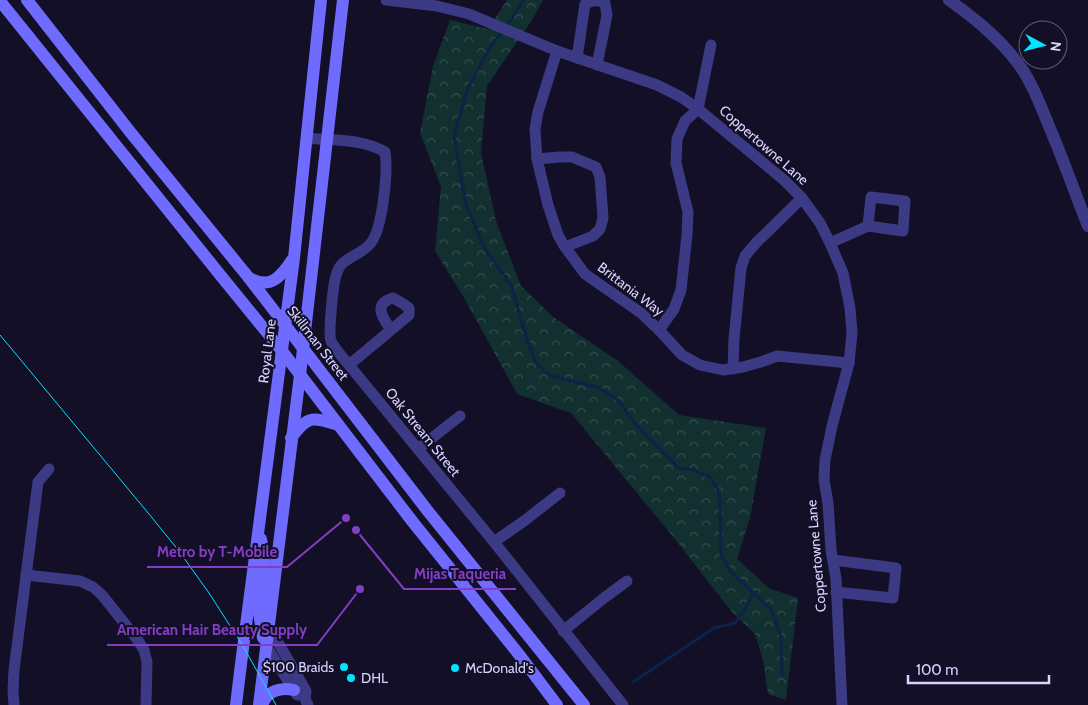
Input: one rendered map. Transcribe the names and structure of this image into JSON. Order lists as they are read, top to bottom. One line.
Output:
{"streets":{"main road":["Skillman Street","Royal Lane"],"street":["Coppertowne Lane","Brittania Way","Oak Stream Street"]},"crossings":[["Coppertowne Lane","Brittania Way"],["Skillman Street","Royal Lane"]],"places":["Metro by T-Mobile","Mijas Taqueria","American Hair Beauty Supply","$100 Braids","McDonald's","DHL"],"scale_bar":"100 m","north":"right"}
